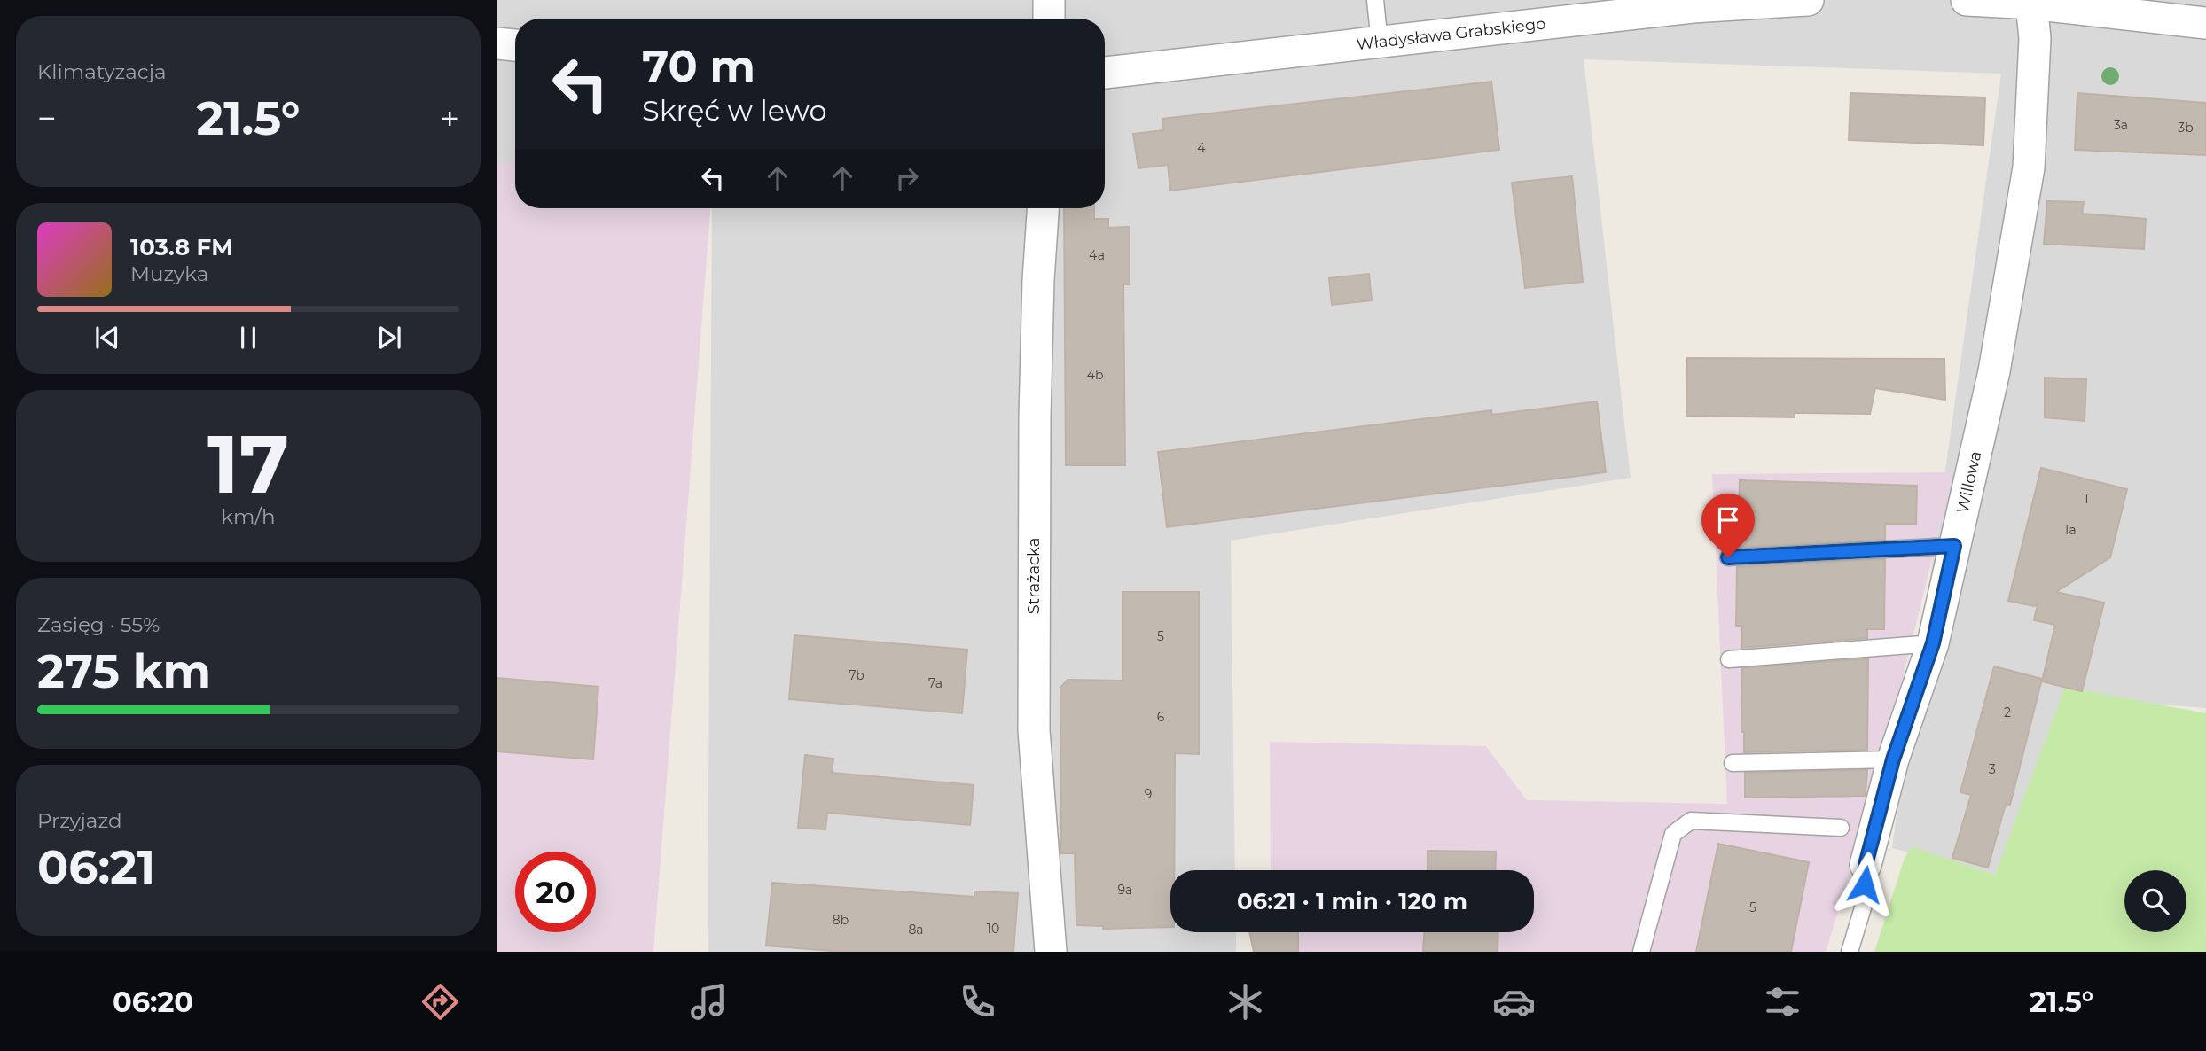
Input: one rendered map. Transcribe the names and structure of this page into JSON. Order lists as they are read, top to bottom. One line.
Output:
{"streets":{"street":["Władysława Grabskiego","Willowa","Strażacka"]},"house_numbers":["3a","3b","4","4a","4b","1","1a","5","7b","7a","2","6","3","9","9a","5","8b","10","8a"],"page":{"tile":["Klimatyzacja",["17","km/h"],["Zasięg · 55%","275 km"],["Przyjazd","06:21"]],"turn":["70 m","Skręć w lewo"],"heat":["−","21.5°","+"],"song":["103.8 FM","Muzyka"],"limit":"20","trip":"06:21 · 1 min · 120 m","tabs":["06:20","21.5°"]}}
